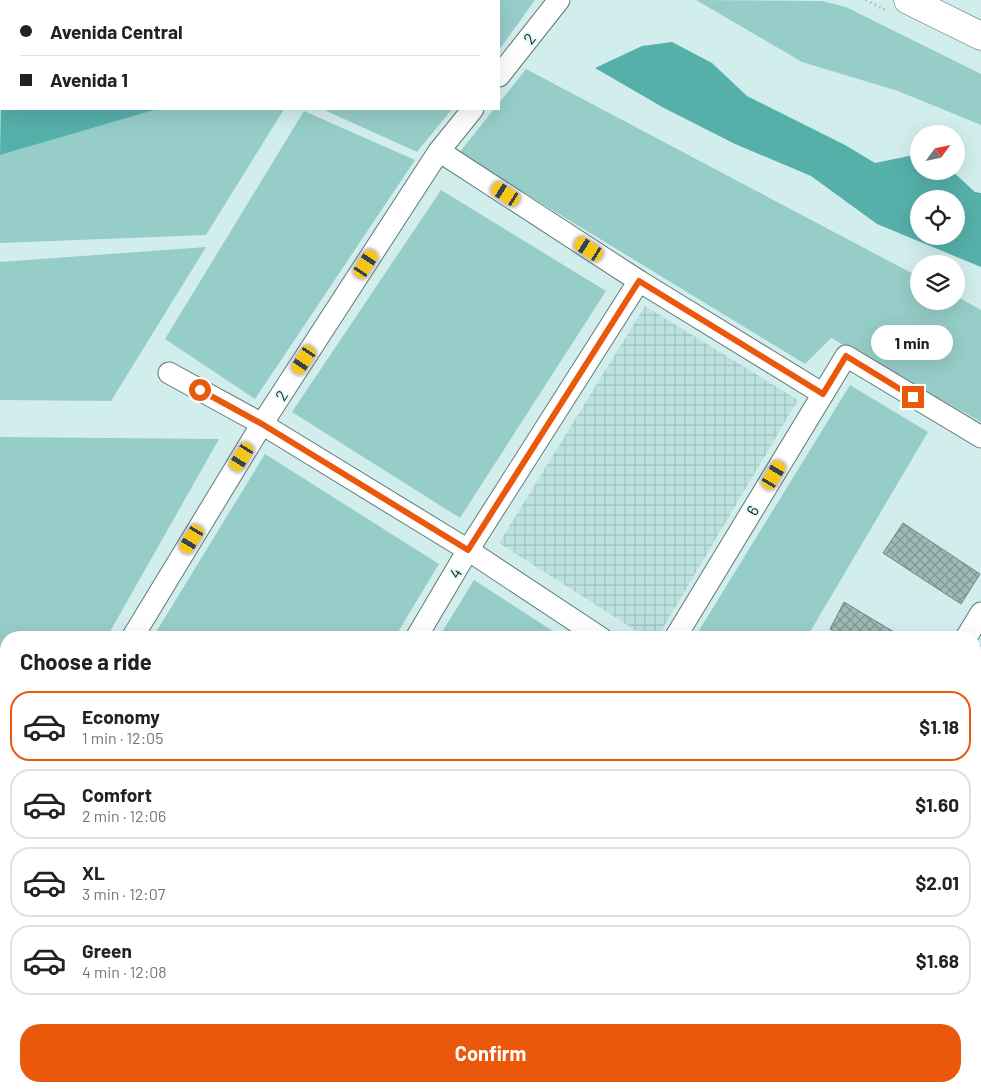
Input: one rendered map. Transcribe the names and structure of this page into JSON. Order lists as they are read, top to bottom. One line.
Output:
{"streets":{"street":["2","6","4"]},"north":"top right","page":{"banner":["Avenida Central","Avenida 1"],"bubble":"1 min","heading":"Choose a ride","list":[{"name":"Economy","note":"1 min · 12:05","value":"$1.18"},{"name":"Comfort","note":"2 min · 12:06","value":"$1.60"},{"name":"XL","note":"3 min · 12:07","value":"$2.01"},{"name":"Green","note":"4 min · 12:08","value":"$1.68"}],"buttons":"Confirm"}}
